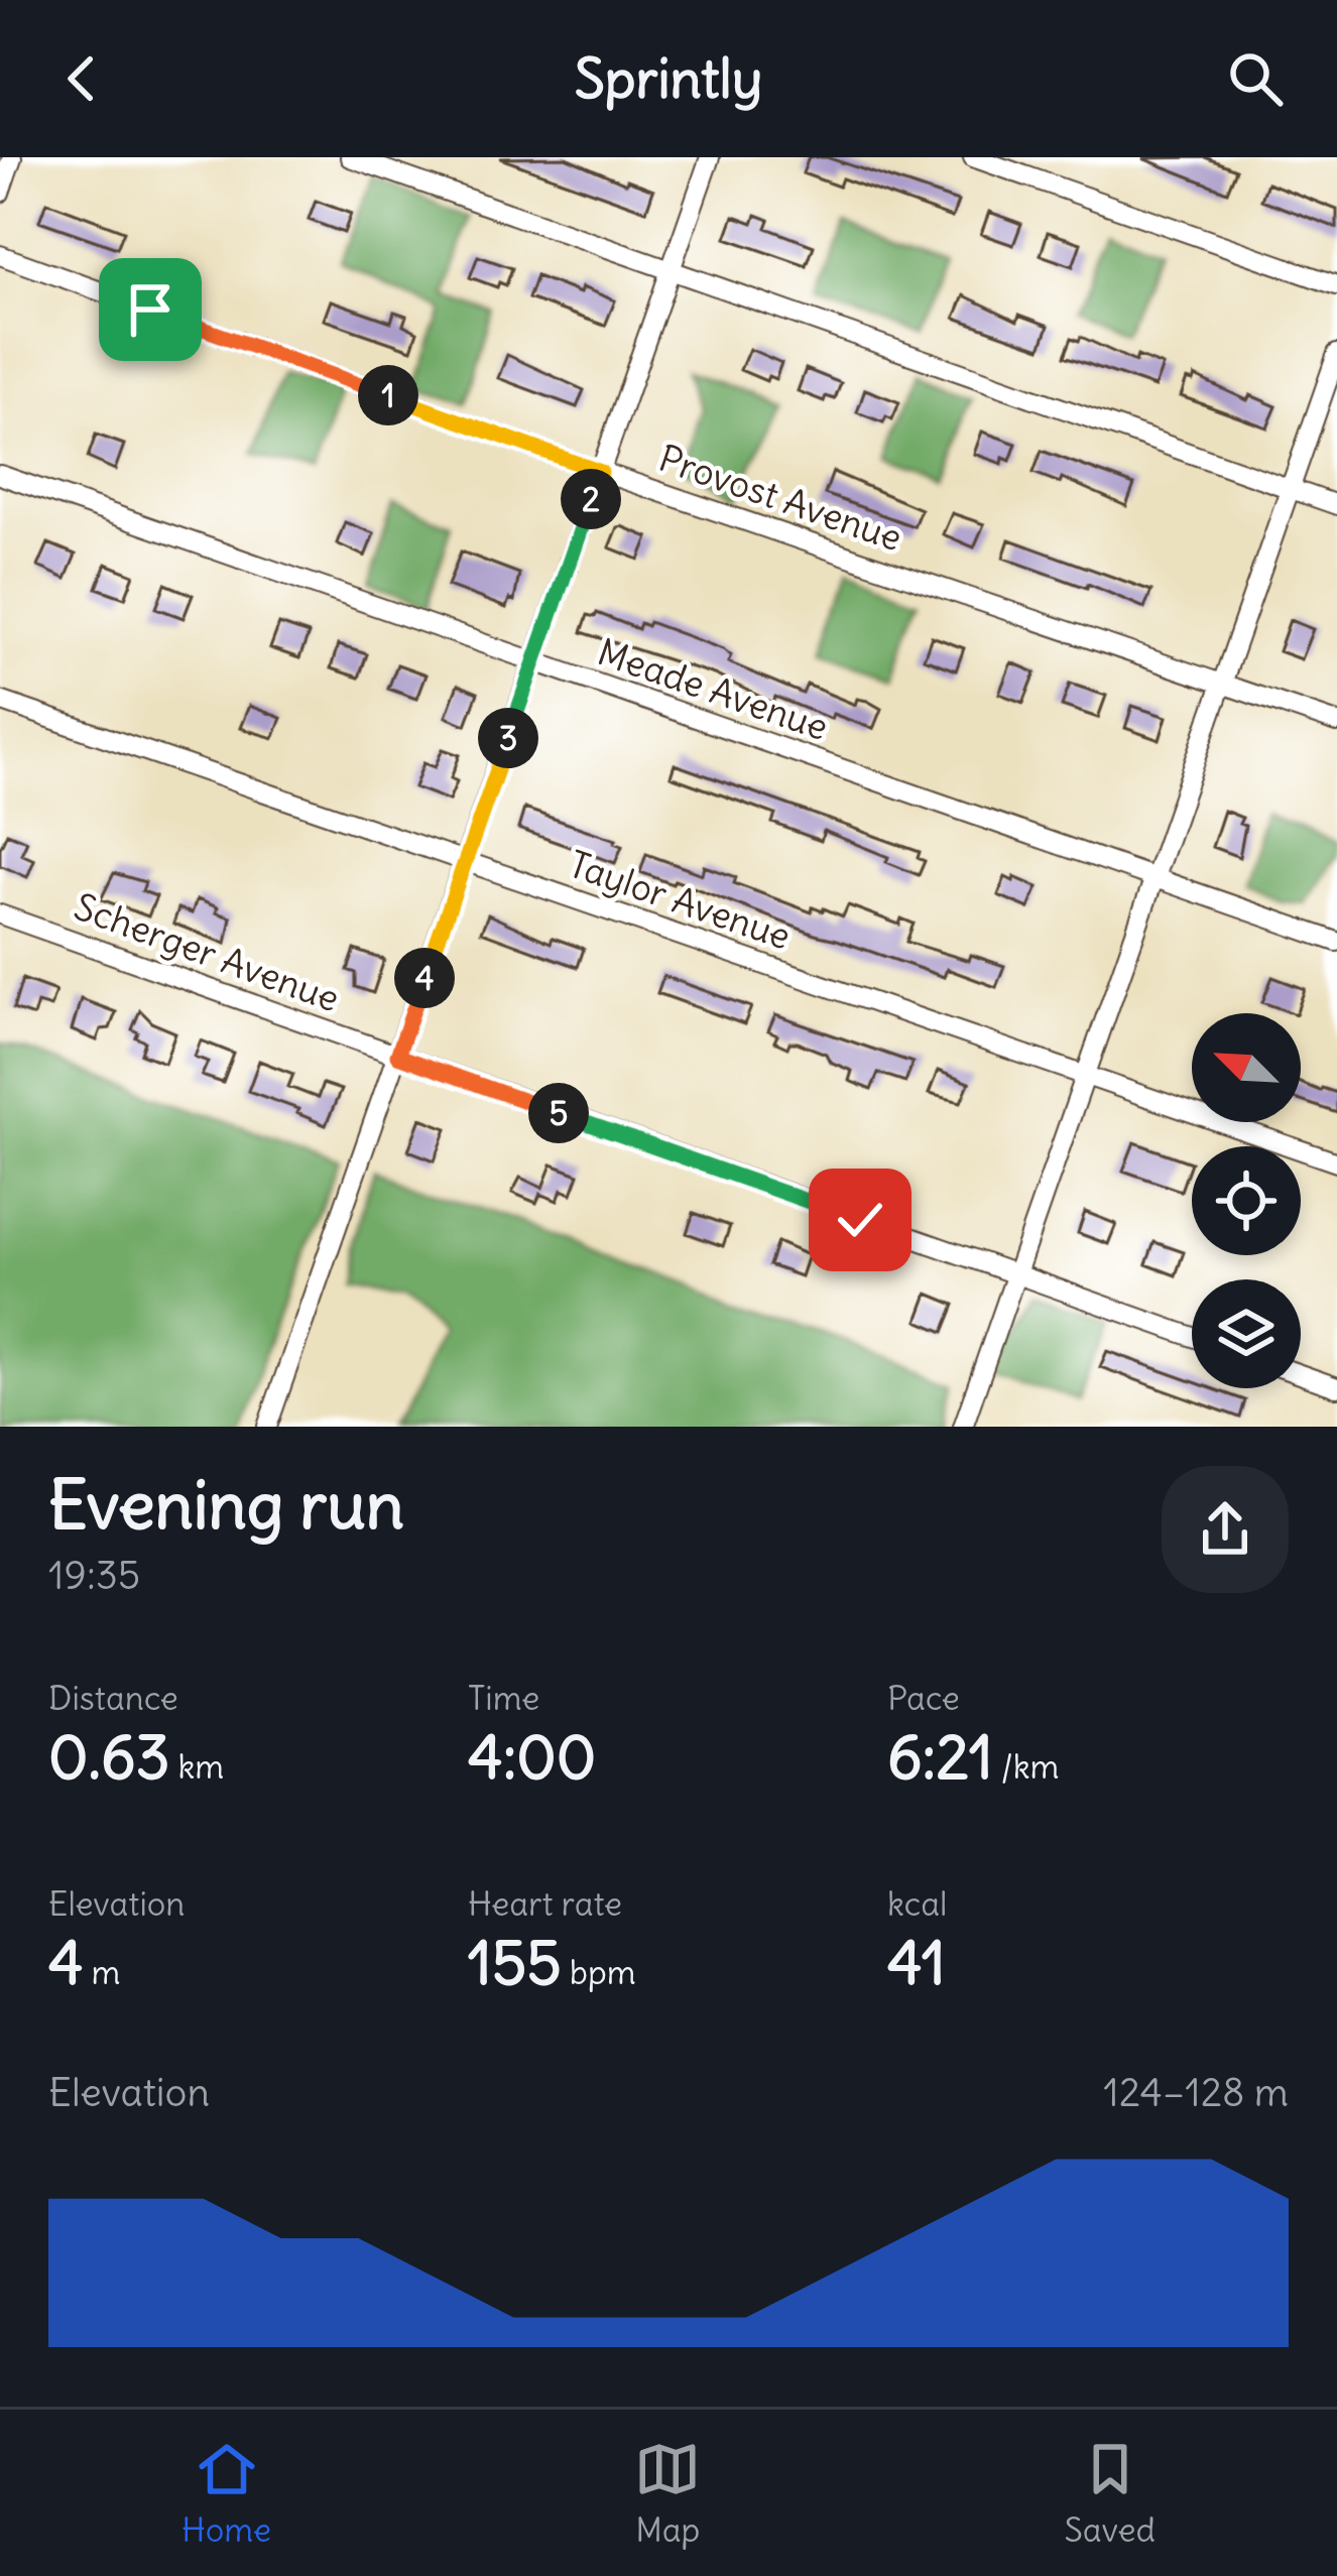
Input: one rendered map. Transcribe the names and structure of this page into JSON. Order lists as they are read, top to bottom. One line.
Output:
{"streets":{"street":["Provost Avenue","Meade Avenue","Taylor Avenue","Scherger Avenue"]},"north":"top left","page":{"header":"Sprintly","pins":["1","2","3","4","5"],"heading":["Evening run","19:35"],"stats":[["Distance","0.63 km"],["Time","4:00"],["Pace","6:21 /km"],["Elevation","4 m"],["Heart rate","155 bpm"],["kcal","41"]],"chart":["Elevation","124–128 m"],"tabs":["Home","Map","Saved"]}}
